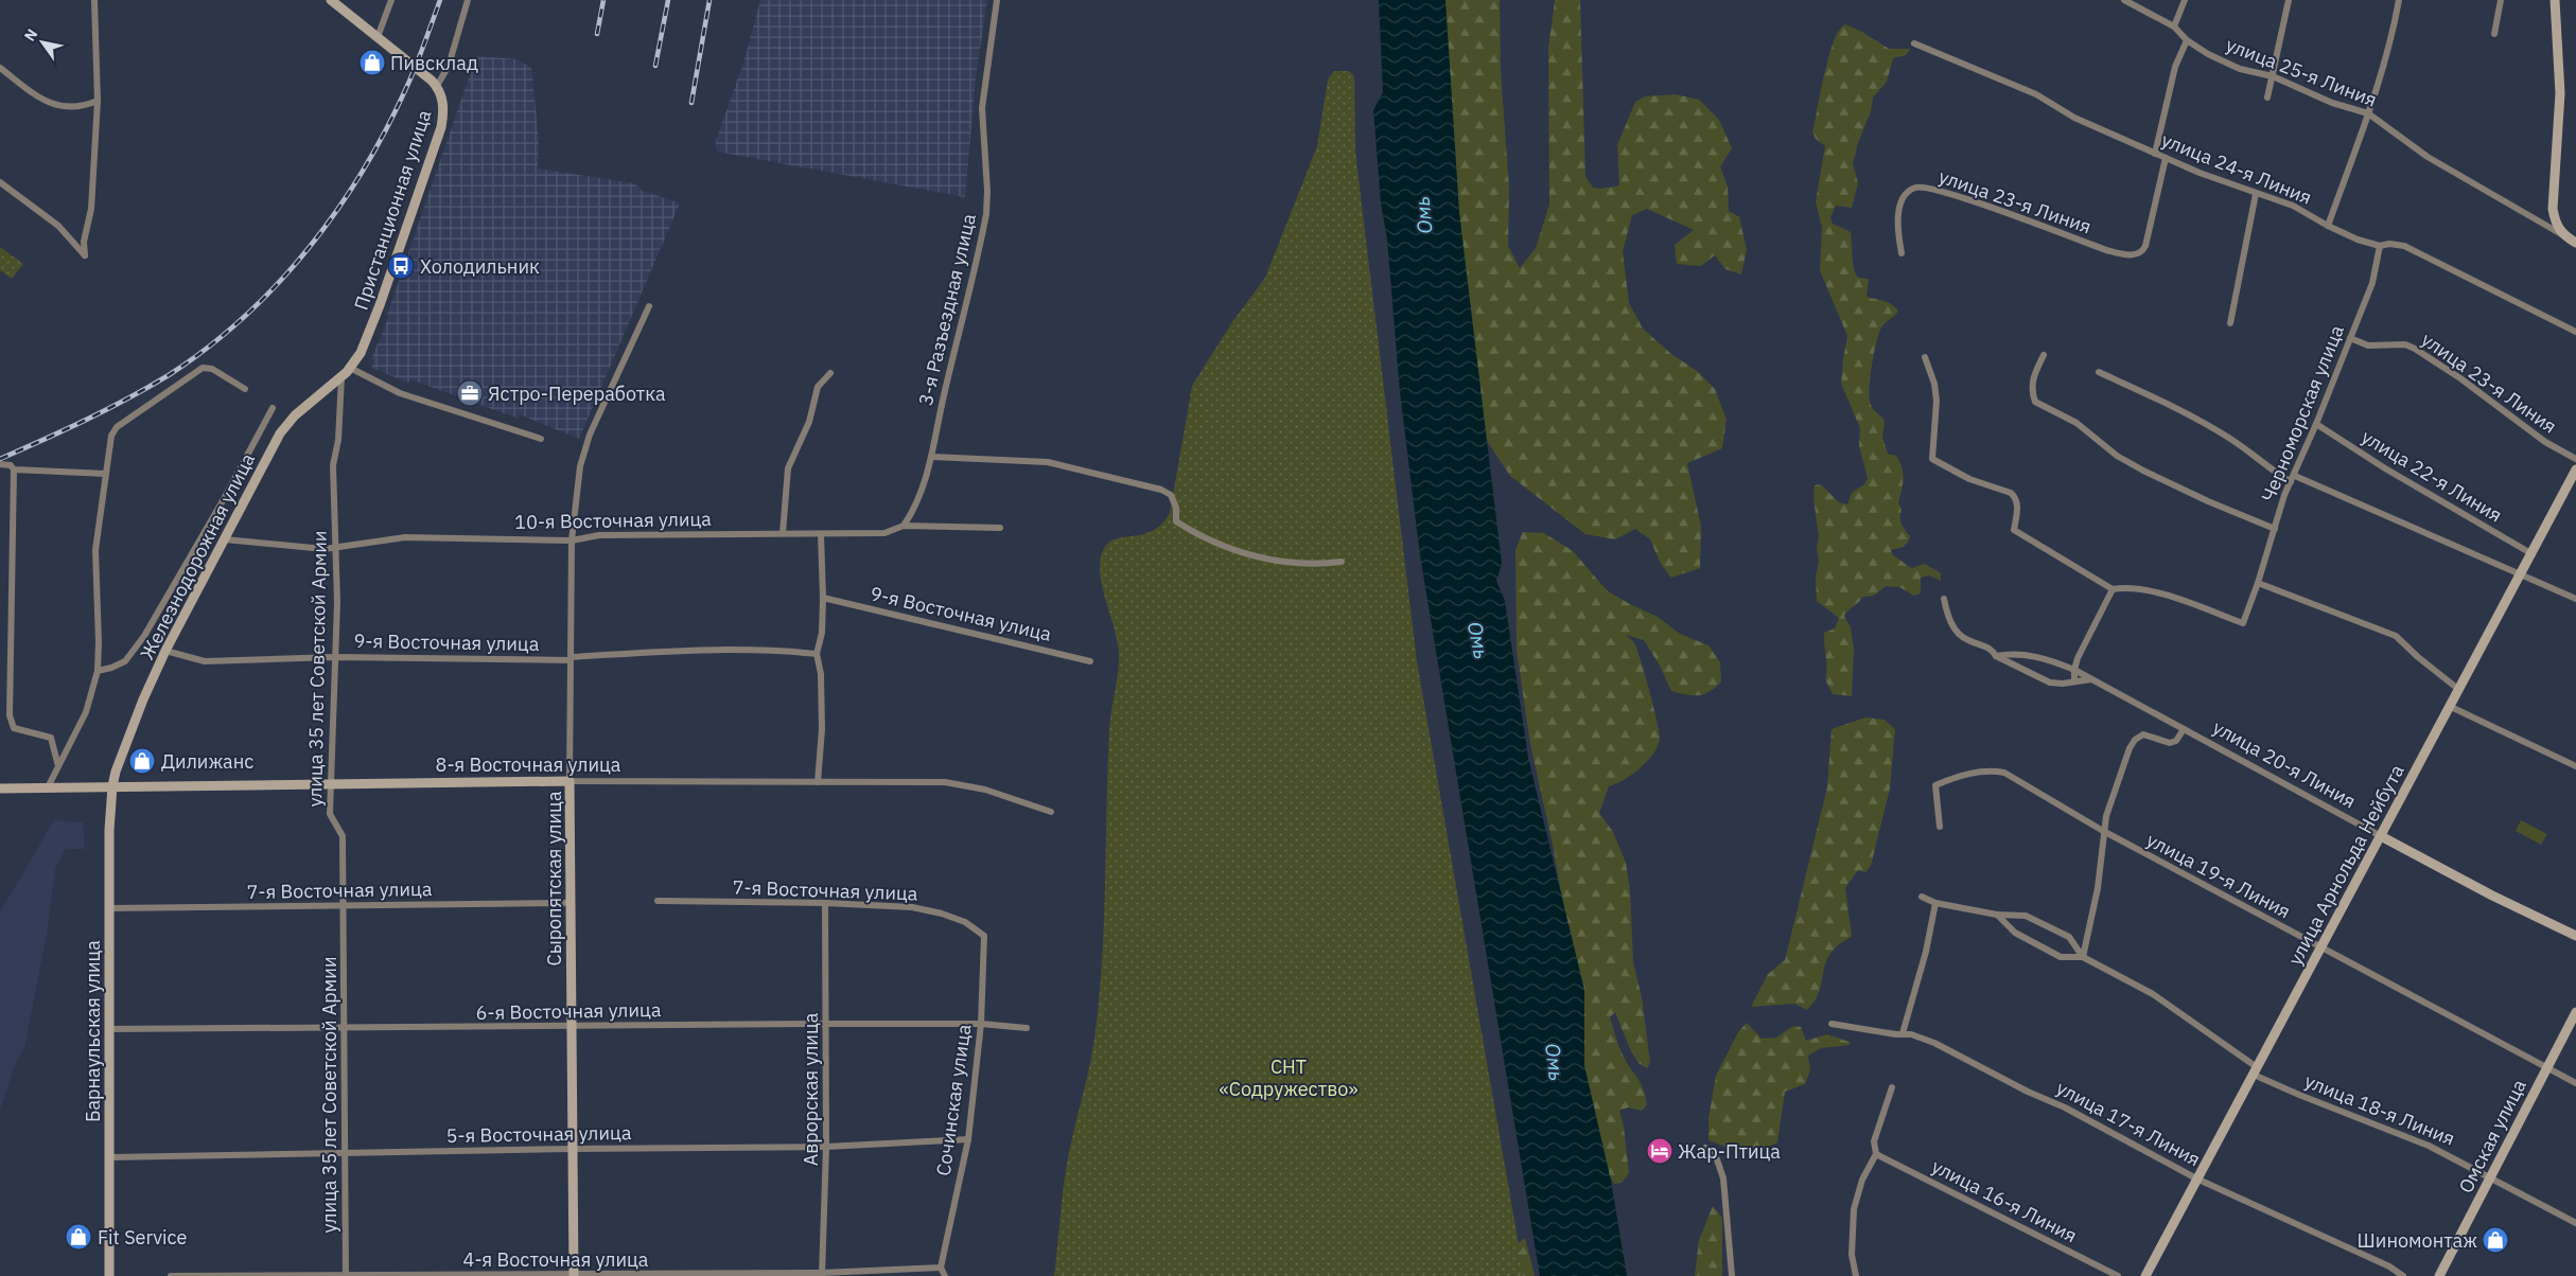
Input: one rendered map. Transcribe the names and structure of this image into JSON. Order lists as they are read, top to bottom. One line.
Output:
{"streets":{"street":["улица 25-я Линия","улица 24-я Линия","улица 23-я Линия","Пристанционная улица","3-я Разъездная улица","Черноморская улица","улица 22-я Линия","10-я Восточная улица","Железнодорожная улица","9-я Восточная улица","улица 35 лет Советской Армии","8-я Восточная улица","улица 20-я Линия","улица Арнольда Нейбута","улица 19-я Линия","Сыропятская улица","7-я Восточная улица","6-я Восточная улица","Барнаульская улица","Аврорская улица","Сочинская улица","улица 18-я Линия","улица 17-я Линия","5-я Восточная улица","Омская улица","улица 16-я Линия","4-я Восточная улица"]},"crossings":[["улица 24-я Линия","улица 23-я Линия"],["улица 24-я Линия","Черноморская улица"],["улица 23-я Линия","Черноморская улица"],["Пристанционная улица","Железнодорожная улица"],["3-я Разъездная улица","10-я Восточная улица"],["Черноморская улица","улица 22-я Линия"],["улица 22-я Линия","улица Арнольда Нейбута"],["10-я Восточная улица","Железнодорожная улица"],["10-я Восточная улица","улица 35 лет Советской Армии"],["10-я Восточная улица","Сыропятская улица"],["Железнодорожная улица","9-я Восточная улица"],["Железнодорожная улица","улица 35 лет Советской Армии"],["Железнодорожная улица","8-я Восточная улица"],["Железнодорожная улица","Барнаульская улица"],["9-я Восточная улица","улица 35 лет Советской Армии"],["9-я Восточная улица","Сыропятская улица"],["улица 35 лет Советской Армии","8-я Восточная улица"],["улица 35 лет Советской Армии","7-я Восточная улица"],["улица 35 лет Советской Армии","6-я Восточная улица"],["улица 35 лет Советской Армии","5-я Восточная улица"],["улица 35 лет Советской Армии","4-я Восточная улица"],["8-я Восточная улица","Сыропятская улица"],["8-я Восточная улица","Барнаульская улица"],["улица 20-я Линия","улица Арнольда Нейбута"],["улица Арнольда Нейбута","улица 19-я Линия"],["улица Арнольда Нейбута","улица 18-я Линия"],["улица Арнольда Нейбута","улица 17-я Линия"],["улица 19-я Линия","Омская улица"],["Сыропятская улица","7-я Восточная улица"],["Сыропятская улица","6-я Восточная улица"],["Сыропятская улица","5-я Восточная улица"],["Сыропятская улица","4-я Восточная улица"],["7-я Восточная улица","Барнаульская улица"],["7-я Восточная улица","Аврорская улица"],["7-я Восточная улица","Сочинская улица"],["6-я Восточная улица","Барнаульская улица"],["6-я Восточная улица","Аврорская улица"],["6-я Восточная улица","Сочинская улица"],["Барнаульская улица","5-я Восточная улица"],["Аврорская улица","5-я Восточная улица"],["Аврорская улица","4-я Восточная улица"],["Сочинская улица","5-я Восточная улица"],["Сочинская улица","4-я Восточная улица"],["улица 18-я Линия","Омская улица"]],"water":["Омь"],"parks":["СНТ «Содружество»"],"places":{"shop":["Пивсклад","Дилижанс","Fit Service","Шиномонтаж"],"bus stop":["Холодильник"],"office":["Ястро-Переработка"],"hotel":["Жар-Птица"]},"north":"top left"}
